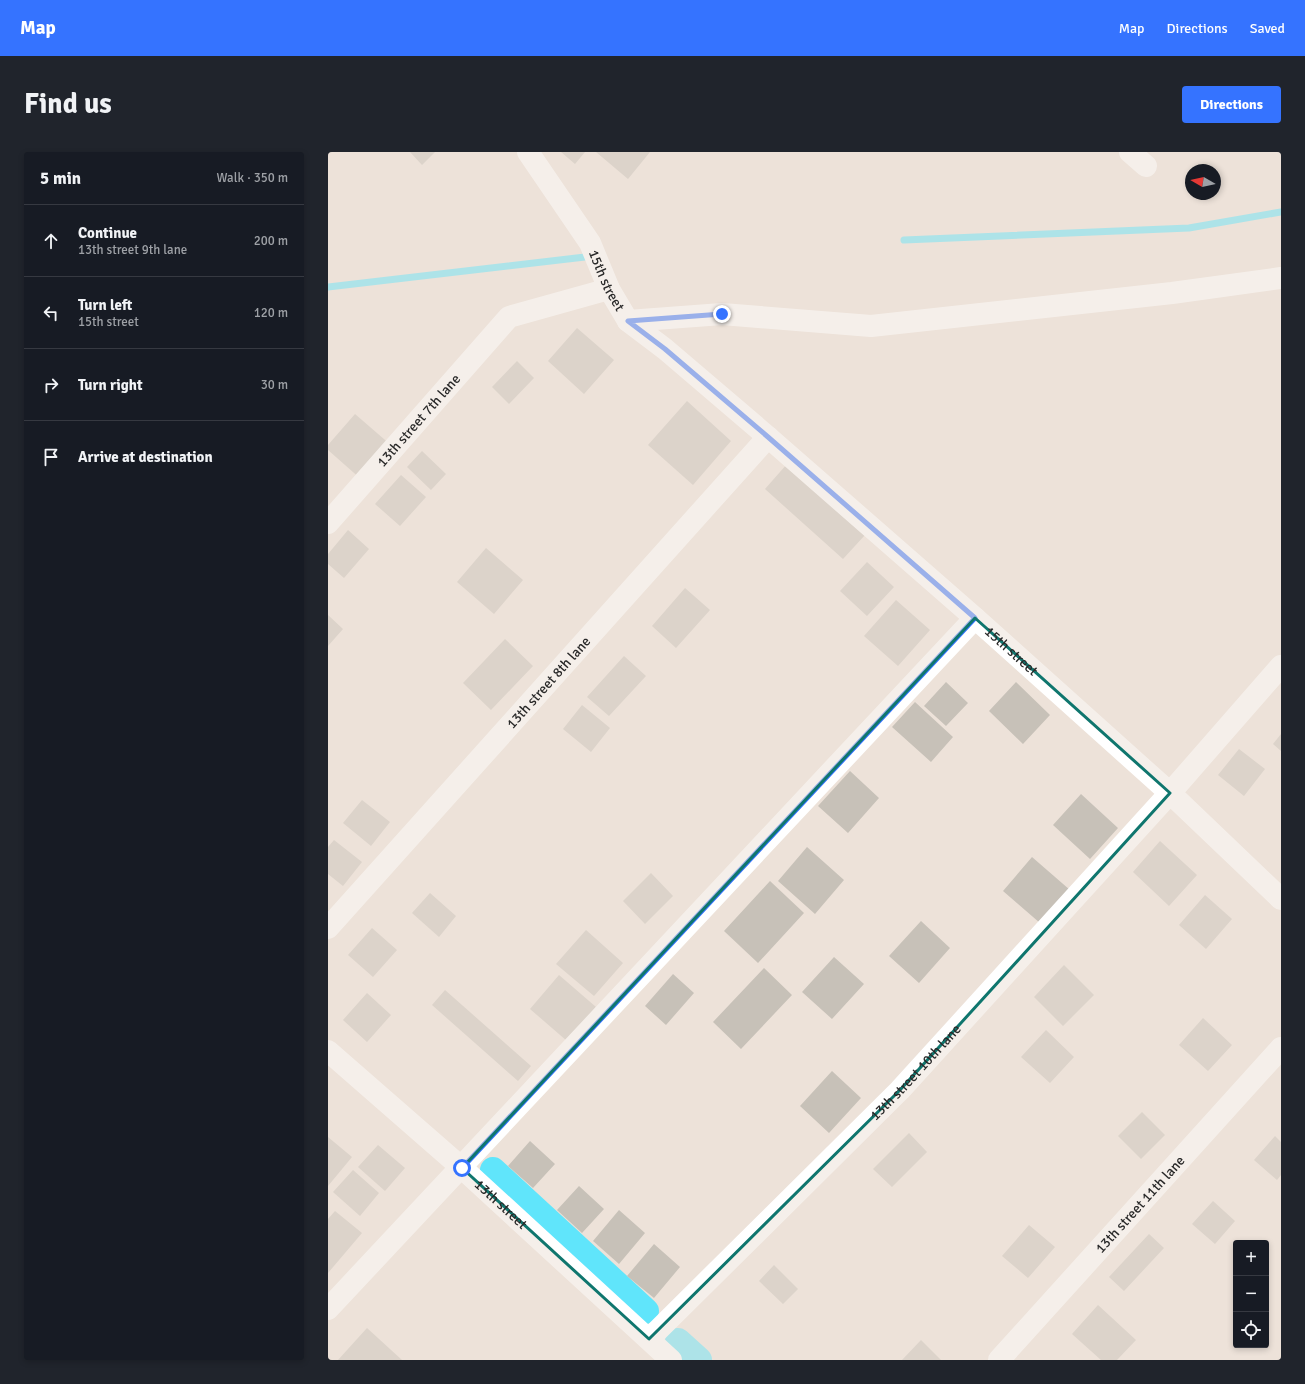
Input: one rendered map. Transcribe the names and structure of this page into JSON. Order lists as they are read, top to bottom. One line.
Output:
{"streets":{"street":["15th street","13th street 7th lane","13th street 8th lane","13th street 10th lane","13th street","13th street 11th lane"]},"crossings":[["15th street","13th street 7th lane"],["15th street","13th street 8th lane"],["15th street","13th street 10th lane"],["13th street 10th lane","13th street"]],"north":"left","page":{"header":"Map","nav":["Map","Directions","Saved"],"buttons":"Directions","title":"Find us","heading":["5 min","Walk · 350 m"],"list":[["Continue","13th street 9th lane","200 m"],["Turn left","15th street","120 m"],["Turn right","30 m"],"Arrive at destination"],"map_buttons":["+","−"]}}
